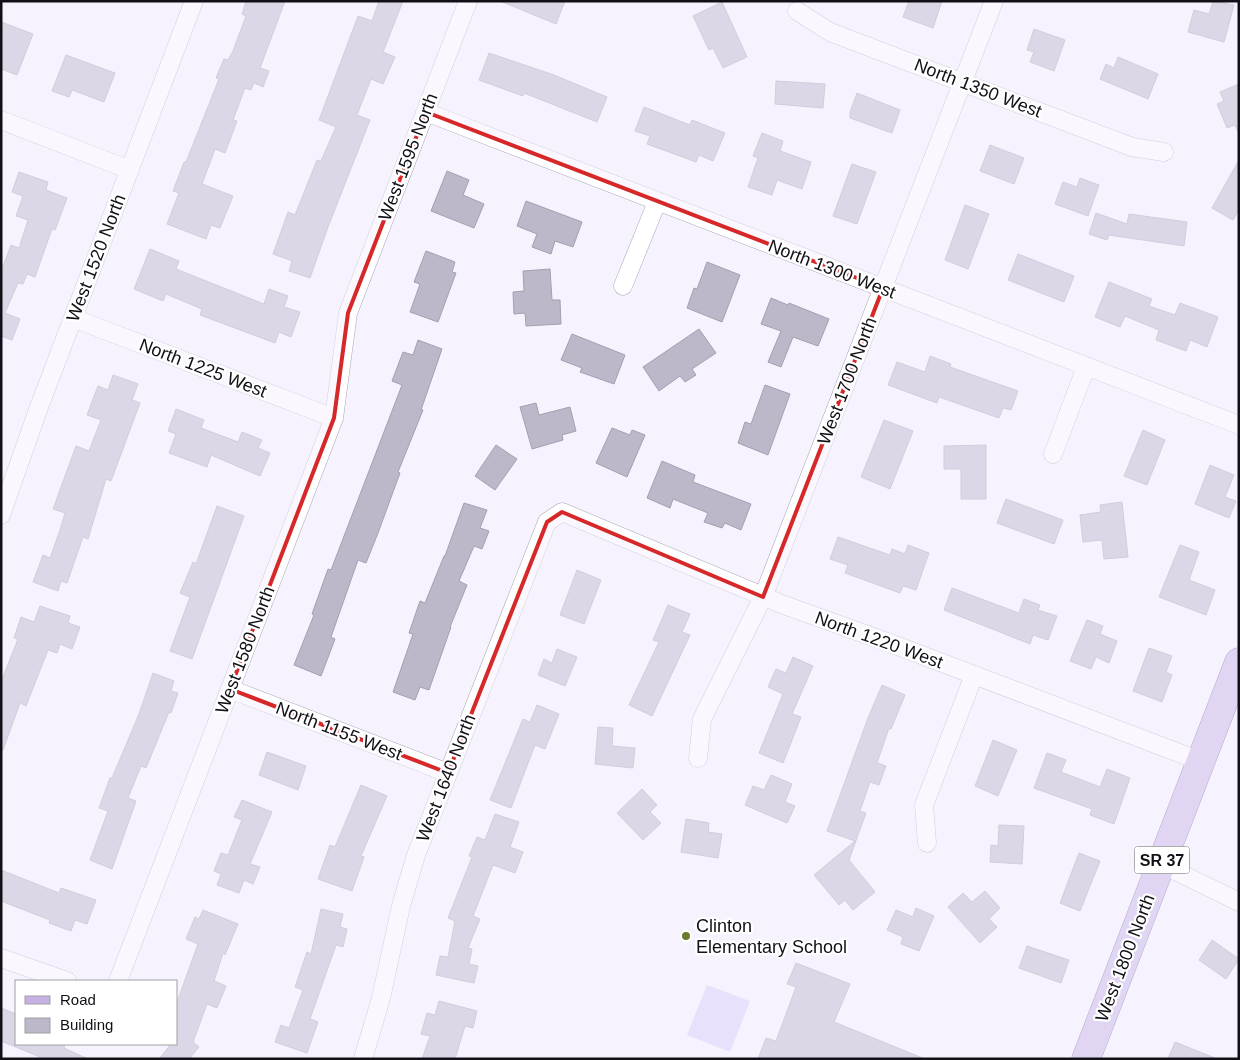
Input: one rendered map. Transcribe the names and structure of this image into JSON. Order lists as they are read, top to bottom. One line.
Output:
{"streets":{"main road":["SR 37","West 1800 North"],"street":["North 1350 West","West 1595 North","West 1520 North","North 1300 West","North 1225 West","West 1700 North","North 1220 West","West 1580 North","North 1155 West","West 1640 North"]},"crossings":[["North 1350 West","West 1700 North"],["West 1595 North","North 1300 West"],["West 1595 North","West 1580 North"],["West 1520 North","North 1225 West"],["North 1300 West","West 1700 North"],["North 1225 West","West 1580 North"],["West 1700 North","North 1220 West"],["North 1220 West","West 1640 North"],["North 1220 West","West 1800 North"],["West 1580 North","North 1155 West"],["North 1155 West","West 1640 North"]],"places":["Clinton Elementary School"],"legend":["Road","Building"]}
